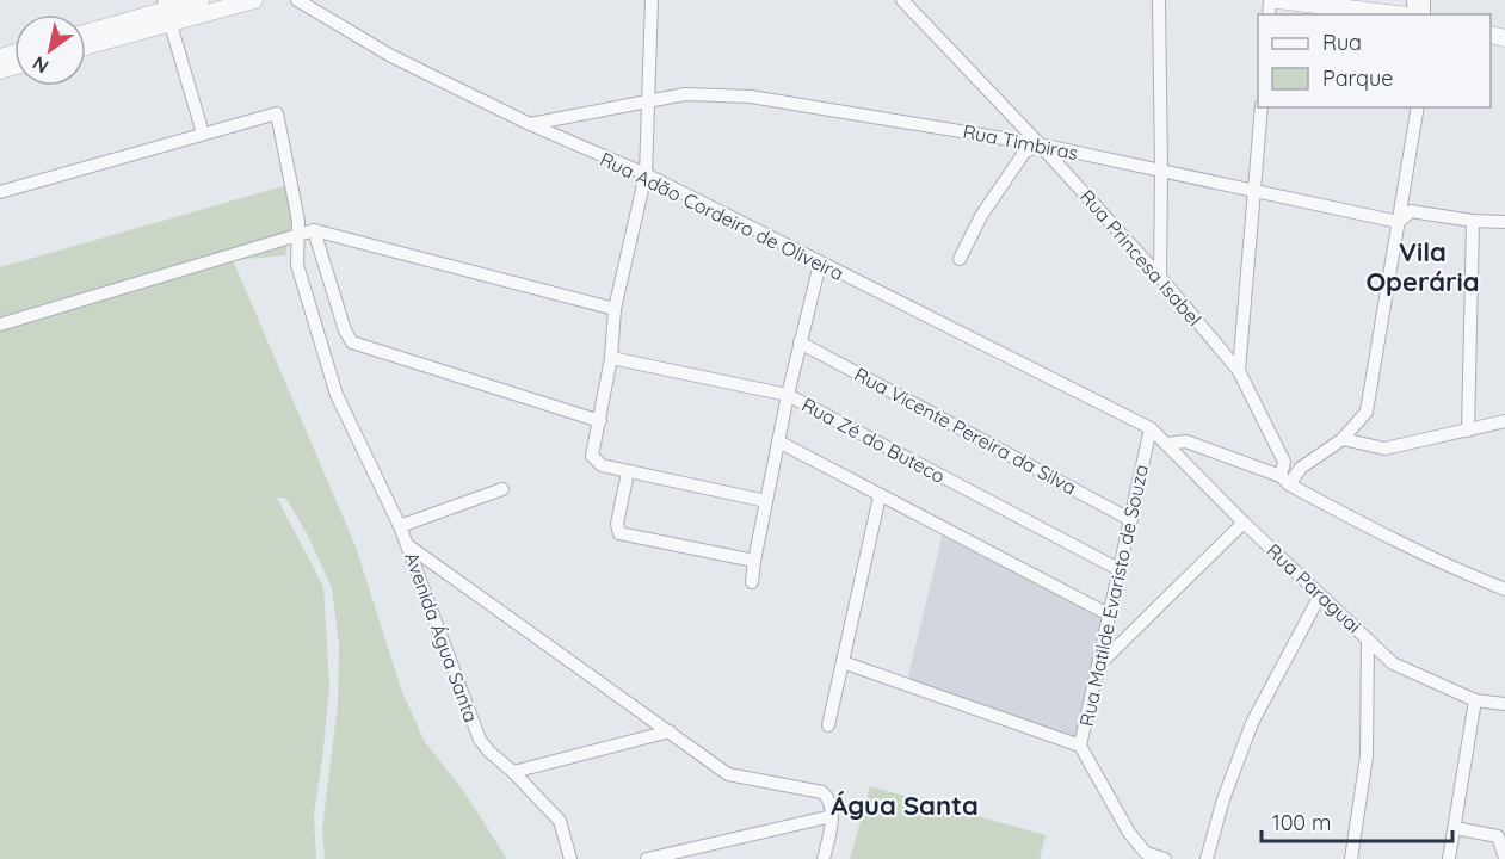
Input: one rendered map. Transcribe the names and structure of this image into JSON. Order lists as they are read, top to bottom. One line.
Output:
{"streets":{"street":["Rua Timbiras","Rua Adão Cordeiro de Oliveira","Rua Princesa Isabel","Rua Vicente Pereira da Silva","Rua Zé do Buteco","Rua Paraguai","Rua Matilde Evaristo de Souza","Avenida Água Santa"]},"crossings":[["Rua Timbiras","Rua Adão Cordeiro de Oliveira"],["Rua Timbiras","Rua Princesa Isabel"],["Rua Adão Cordeiro de Oliveira","Rua Paraguai"],["Rua Adão Cordeiro de Oliveira","Rua Matilde Evaristo de Souza"],["Rua Vicente Pereira da Silva","Rua Matilde Evaristo de Souza"],["Rua Zé do Buteco","Rua Matilde Evaristo de Souza"],["Rua Paraguai","Rua Matilde Evaristo de Souza"]],"districts":["Vila Operária","Água Santa"],"legend":["Rua","Parque"],"scale_bar":"100 m","north":"bottom left"}
